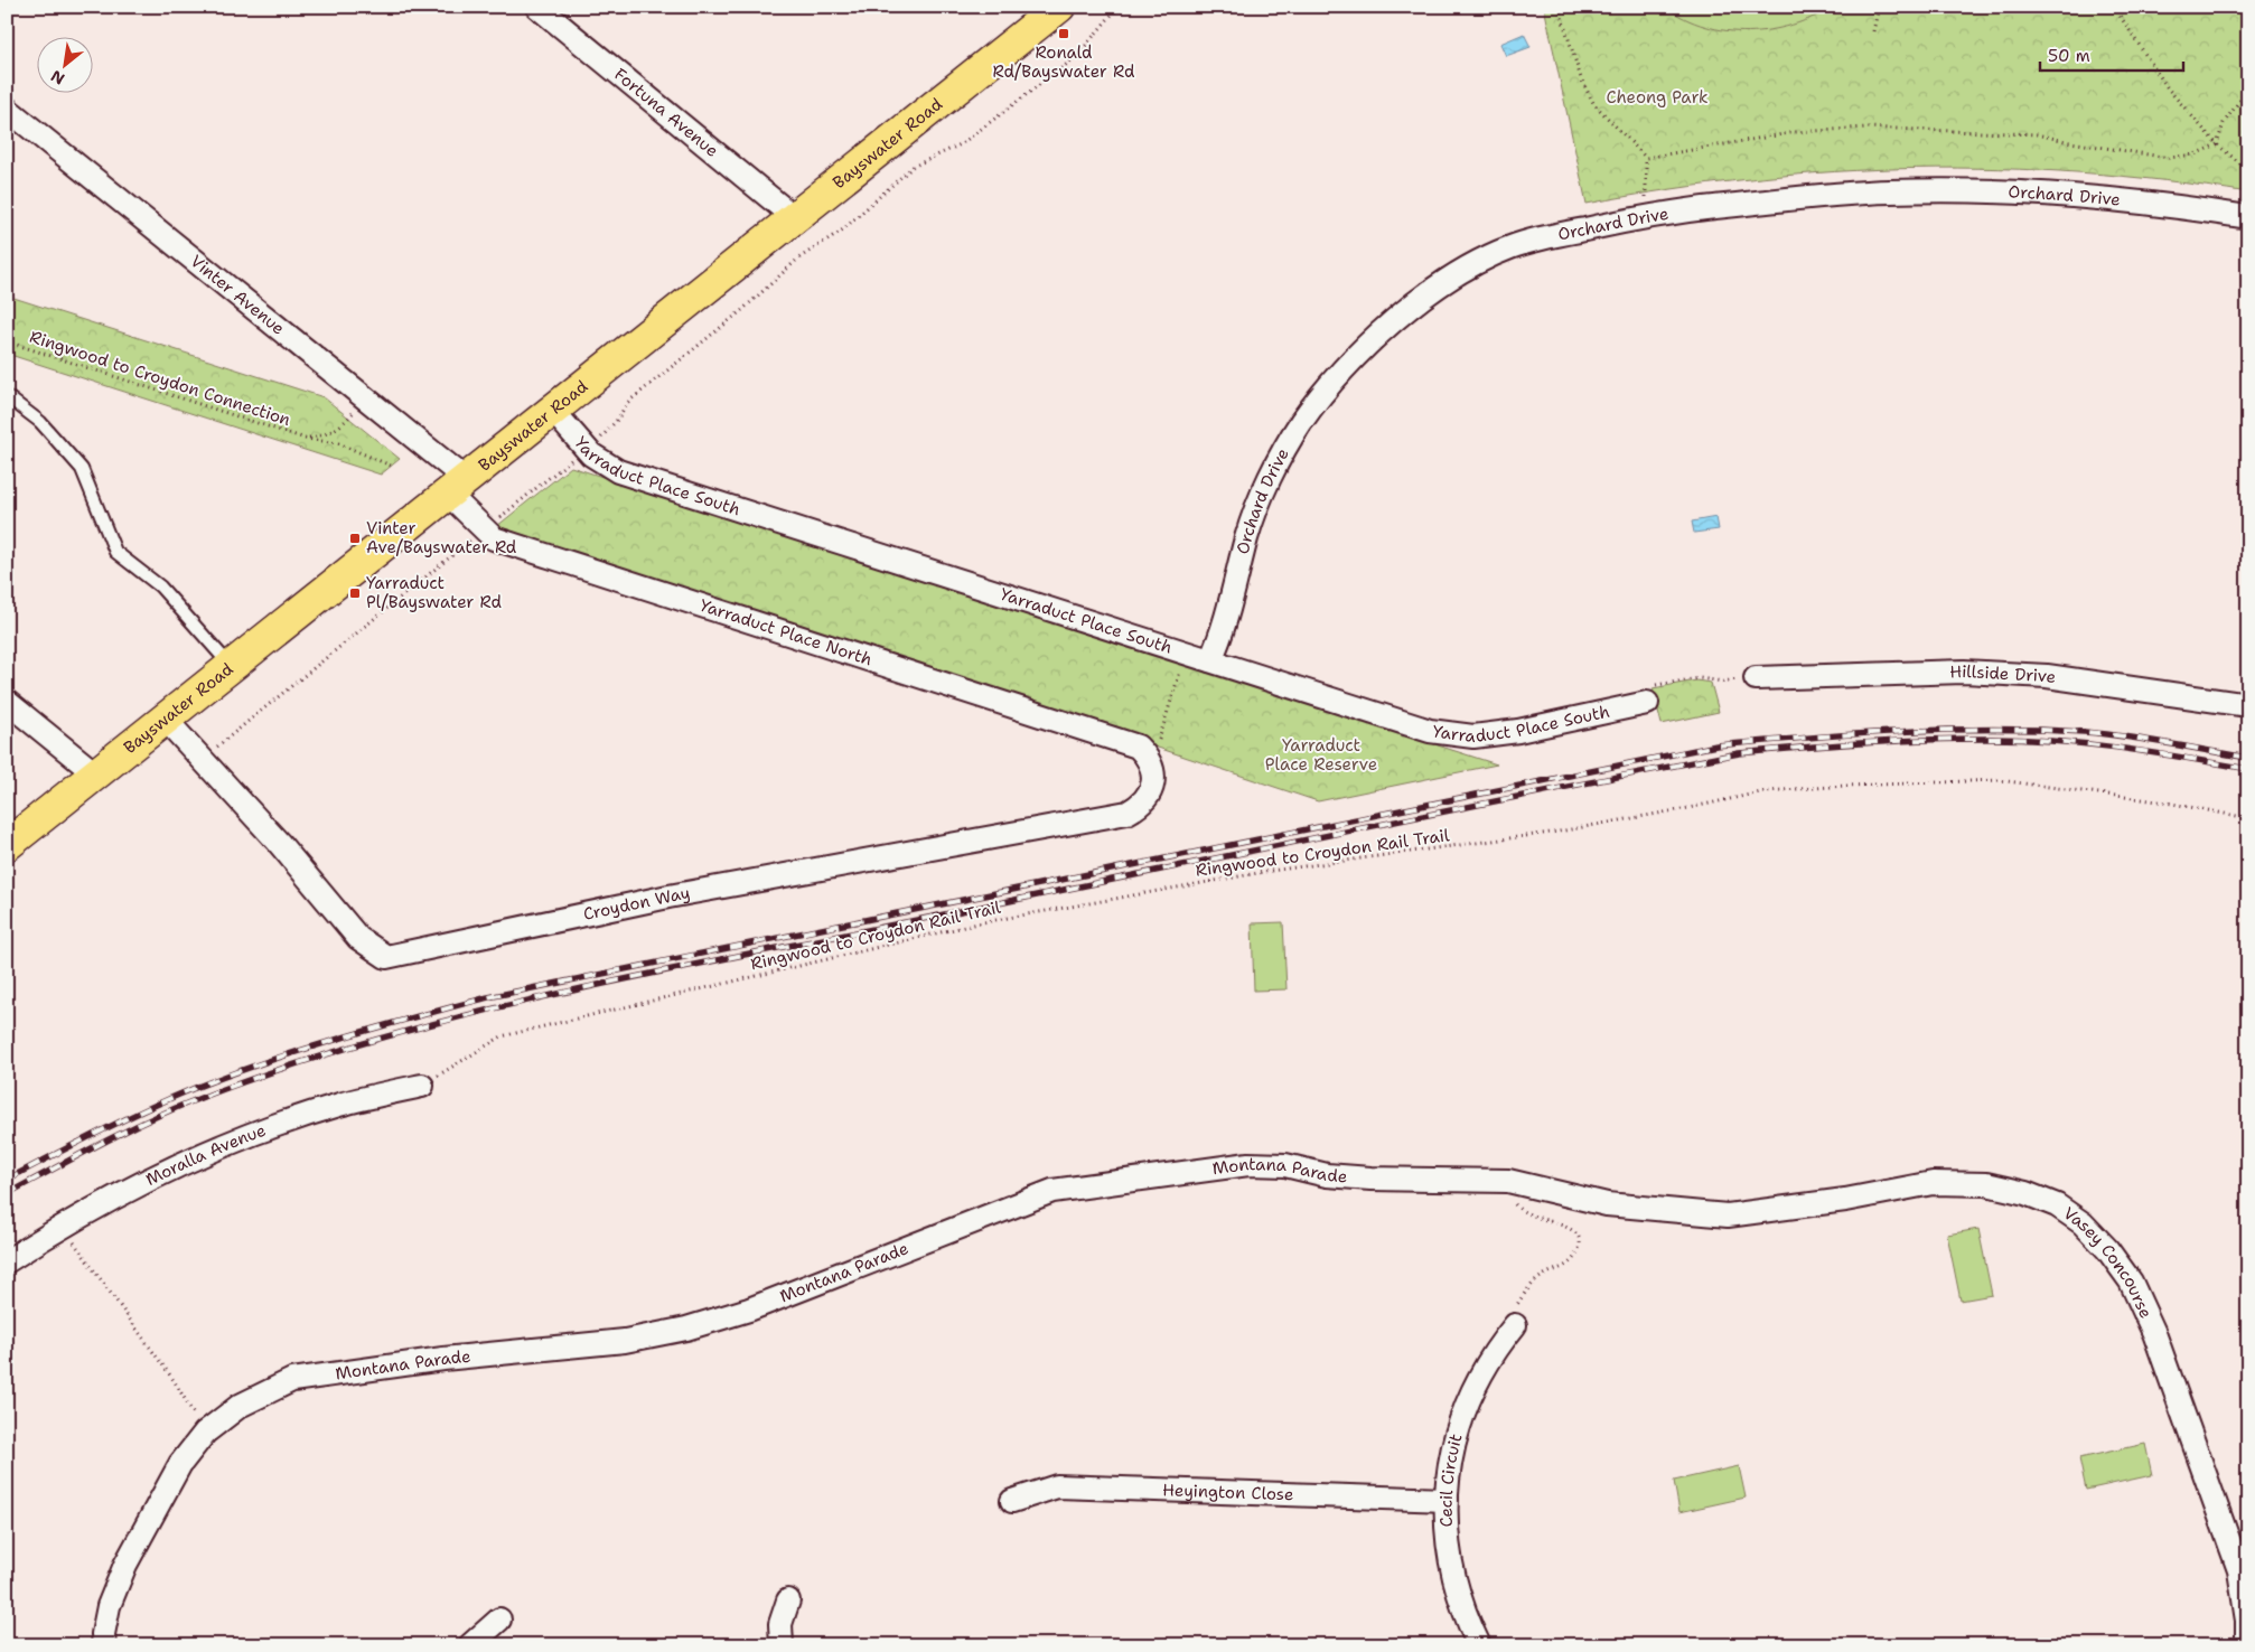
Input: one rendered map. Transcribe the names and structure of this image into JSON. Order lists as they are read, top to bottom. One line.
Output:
{"streets":{"main road":["Bayswater Road"],"street":["Fortuna Avenue","Orchard Drive","Vinter Avenue","Yarraduct Place South","Yarraduct Place North","Hillside Drive","Croydon Way","Moralla Avenue","Montana Parade","Vasey Concourse","Cecil Circuit","Heyington Close"],"path":["Ringwood to Croydon Connection","Ringwood to Croydon Rail Trail"]},"crossings":[["Fortuna Avenue","Bayswater Road"],["Bayswater Road","Vinter Avenue"],["Bayswater Road","Yarraduct Place South"],["Bayswater Road","Yarraduct Place North"],["Bayswater Road","Croydon Way"],["Orchard Drive","Yarraduct Place South"],["Vinter Avenue","Ringwood to Croydon Connection"],["Vinter Avenue","Yarraduct Place North"],["Yarraduct Place North","Croydon Way"],["Ringwood to Croydon Rail Trail","Moralla Avenue"],["Montana Parade","Vasey Concourse"],["Cecil Circuit","Heyington Close"]],"parks":["Cheong Park","Yarraduct Place Reserve"],"places":{"transit":["Ronald Rd/Bayswater Rd","Vinter Ave/Bayswater Rd","Yarraduct Pl/Bayswater Rd"]},"scale_bar":"50 m","north":"bottom left"}
